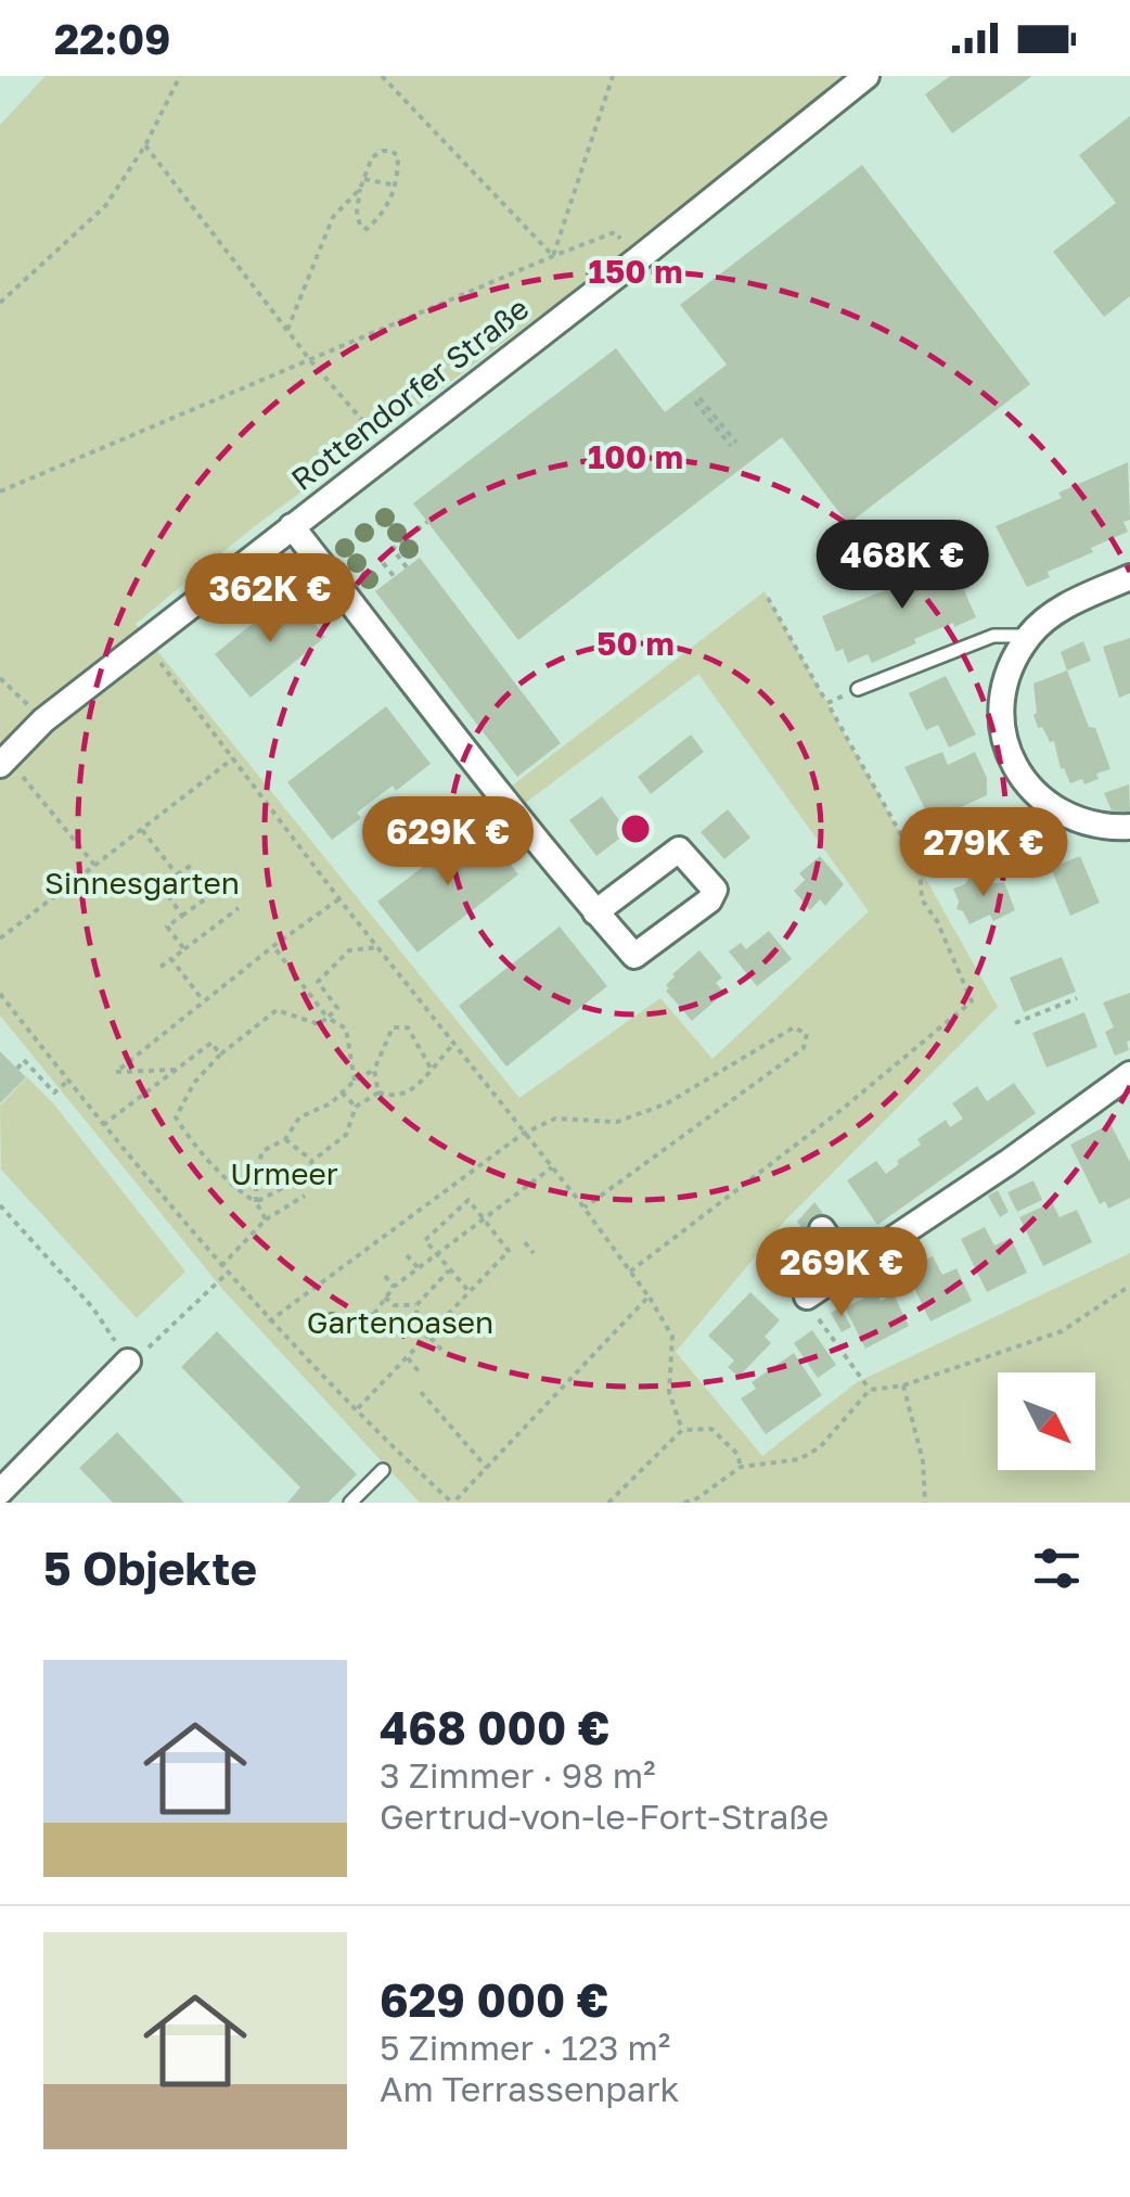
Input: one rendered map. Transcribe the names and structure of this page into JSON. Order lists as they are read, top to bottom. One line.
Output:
{"streets":{"street":["Rottendorfer Straße"]},"parks":["Sinnesgarten","Urmeer","Gartenoasen"],"north":"bottom right","page":{"status":"22:09","price":["468K €","362K €","629K €","279K €","269K €"],"heading":"5 Objekte","list":[{"name":"468 000 €","note":"3 Zimmer · 98 m² · Gertrud-von-le-Fort-Straße"},{"name":"629 000 €","note":"5 Zimmer · 123 m² · Am Terrassenpark"}]},"rings":["150 m","100 m","50 m"]}
